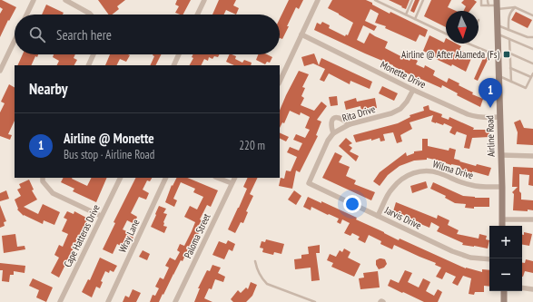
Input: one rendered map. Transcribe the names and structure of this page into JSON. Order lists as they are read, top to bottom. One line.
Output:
{"streets":{"main road":["Airline Road"],"street":["Monette Drive","Rita Drive","Wilma Drive","Jarvis Drive","Cape Hatteras Drive","Wray Lane","Paloma Street"]},"crossings":[["Monette Drive","Rita Drive"],["Monette Drive","Airline Road"],["Rita Drive","Jarvis Drive"],["Airline Road","Wilma Drive"],["Wilma Drive","Jarvis Drive"]],"places":{"transit":["Airline @ After Alameda (Fs)"]},"north":"bottom","page":{"search":"Search here","heading":"Nearby","pins":"1","list":[{"mark":"1","name":"Airline @ Monette","note":"Bus stop · Airline Road","value":"220 m"}],"map_buttons":["+","−"]}}
